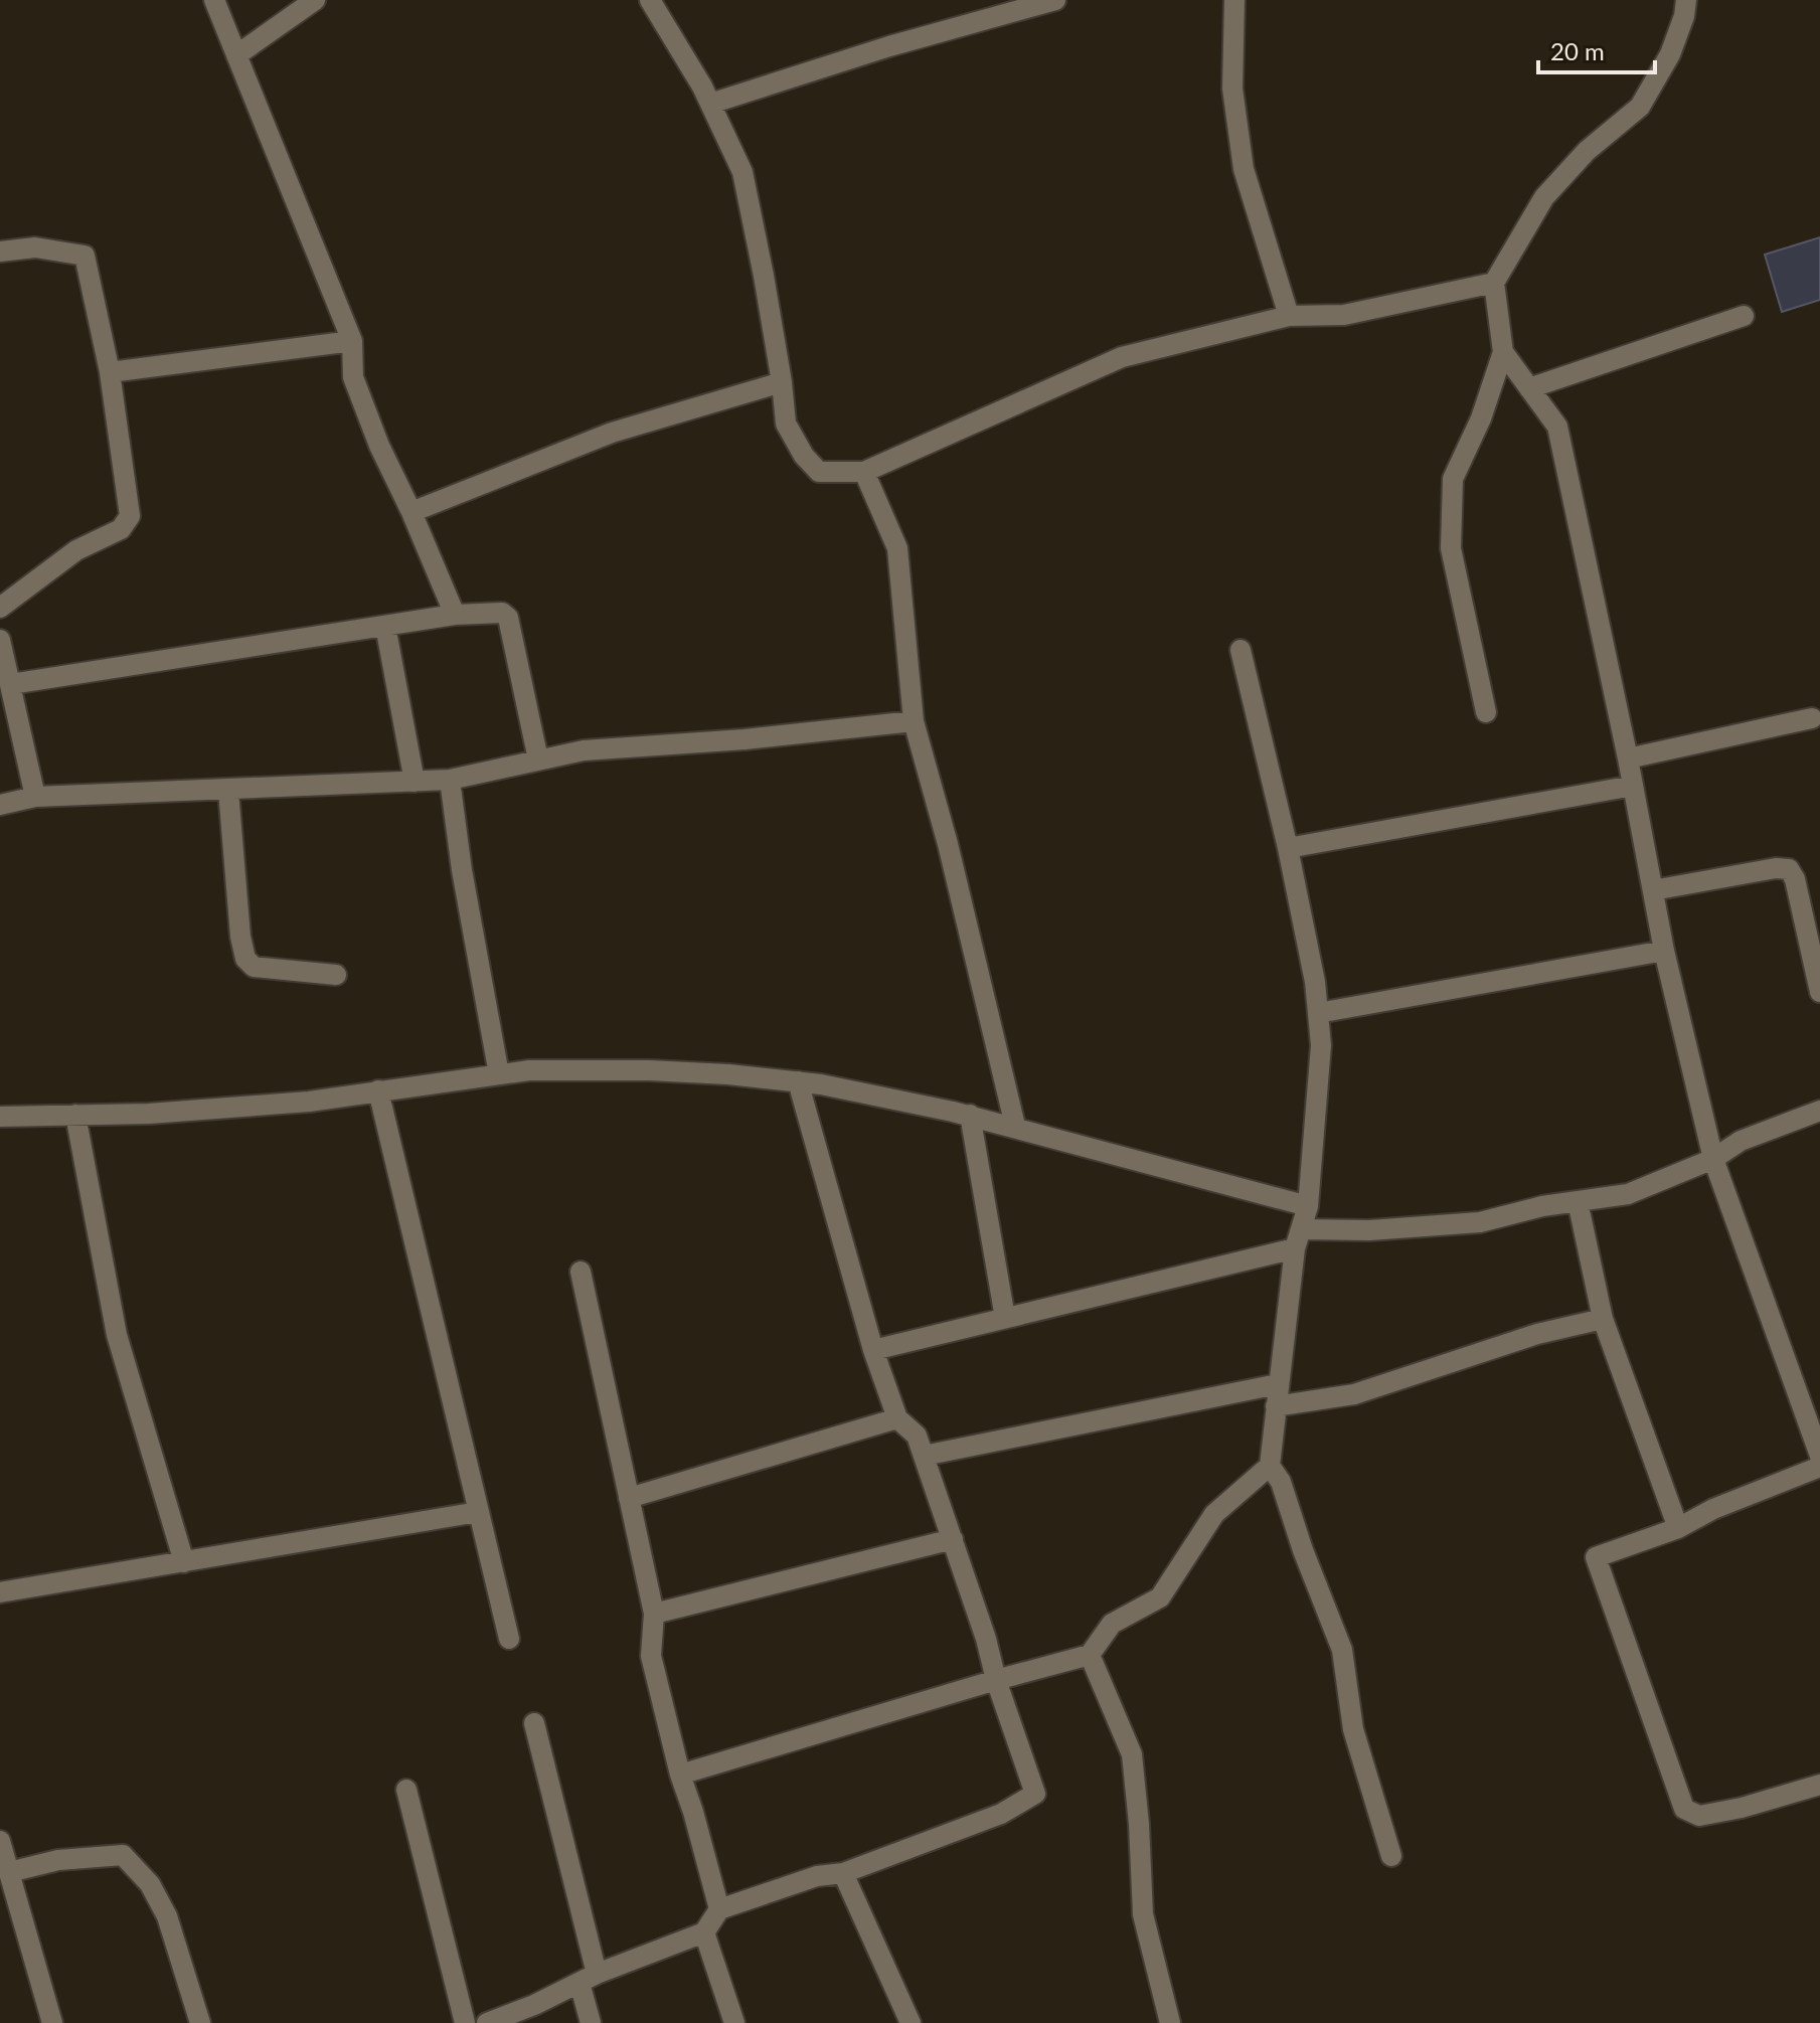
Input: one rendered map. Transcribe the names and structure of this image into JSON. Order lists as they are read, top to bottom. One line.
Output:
{"scale_bar":"20 m"}
